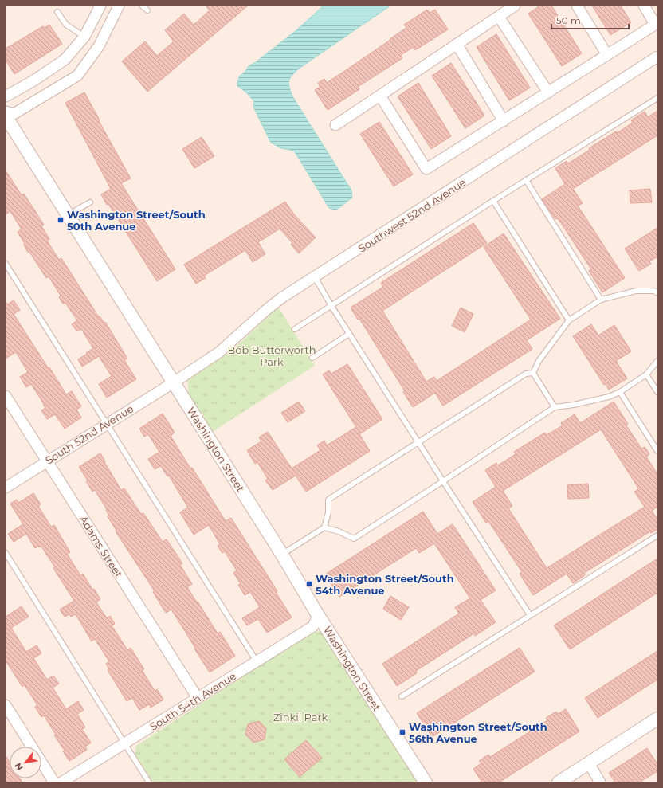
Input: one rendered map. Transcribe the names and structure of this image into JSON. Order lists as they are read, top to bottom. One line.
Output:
{"streets":{"street":["Southwest 52nd Avenue","South 52nd Avenue","Washington Street","Adams Street","South 54th Avenue"]},"crossings":[["Southwest 52nd Avenue","South 52nd Avenue"],["Southwest 52nd Avenue","Washington Street"],["South 52nd Avenue","Washington Street"],["South 52nd Avenue","Adams Street"],["Washington Street","South 54th Avenue"],["Adams Street","South 54th Avenue"]],"parks":["Bob Butterworth Park","Zinkil Park"],"places":{"transit":["Washington Street/South 50th Avenue","Washington Street/South 54th Avenue","Washington Street/South 56th Avenue"]},"scale_bar":"50 m","north":"bottom left"}
